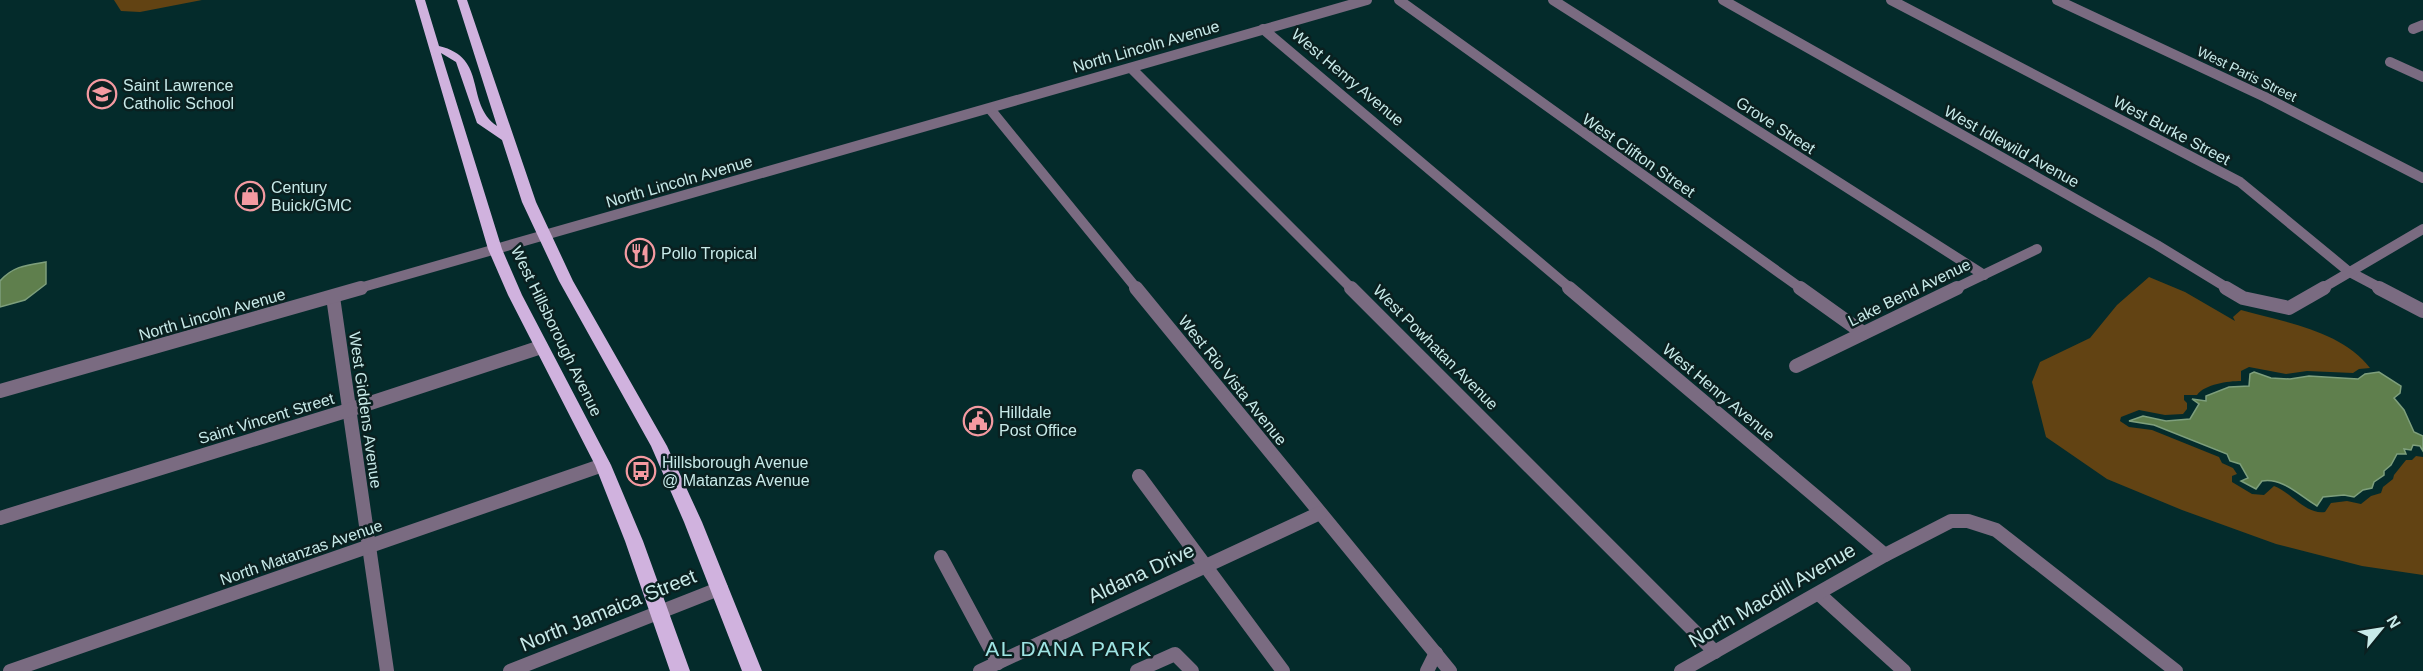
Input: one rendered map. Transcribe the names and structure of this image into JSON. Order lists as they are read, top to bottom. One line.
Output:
{"streets":{"main road":["West Hillsborough Avenue"],"street":["North Lincoln Avenue","West Paris Street","West Henry Avenue","Grove Street","West Burke Street","West Idlewild Avenue","West Clifton Street","Lake Bend Avenue","West Powhatan Avenue","West Rio Vista Avenue","West Giddens Avenue","Saint Vincent Street","North Matanzas Avenue","Aldana Drive","North Macdill Avenue","North Jamaica Street"]},"crossings":[["North Lincoln Avenue","West Henry Avenue"],["North Lincoln Avenue","West Hillsborough Avenue"],["North Lincoln Avenue","West Powhatan Avenue"],["North Lincoln Avenue","West Rio Vista Avenue"],["North Lincoln Avenue","West Giddens Avenue"],["West Henry Avenue","North Macdill Avenue"],["Grove Street","Lake Bend Avenue"],["West Burke Street","West Idlewild Avenue"],["West Clifton Street","Lake Bend Avenue"],["West Hillsborough Avenue","Saint Vincent Street"],["West Hillsborough Avenue","North Matanzas Avenue"],["West Hillsborough Avenue","North Jamaica Street"],["West Powhatan Avenue","North Macdill Avenue"],["West Rio Vista Avenue","Aldana Drive"],["West Giddens Avenue","Saint Vincent Street"],["West Giddens Avenue","North Matanzas Avenue"]],"districts":["AL DANA PARK"],"places":{"school or university":["Saint Lawrence Catholic School"],"shop":["Century Buick/GMC"],"restaurant":["Pollo Tropical"],"public building":["Hilldale Post Office"],"bus stop":["Hillsborough Avenue @ Matanzas Avenue"]},"north":"top right"}
